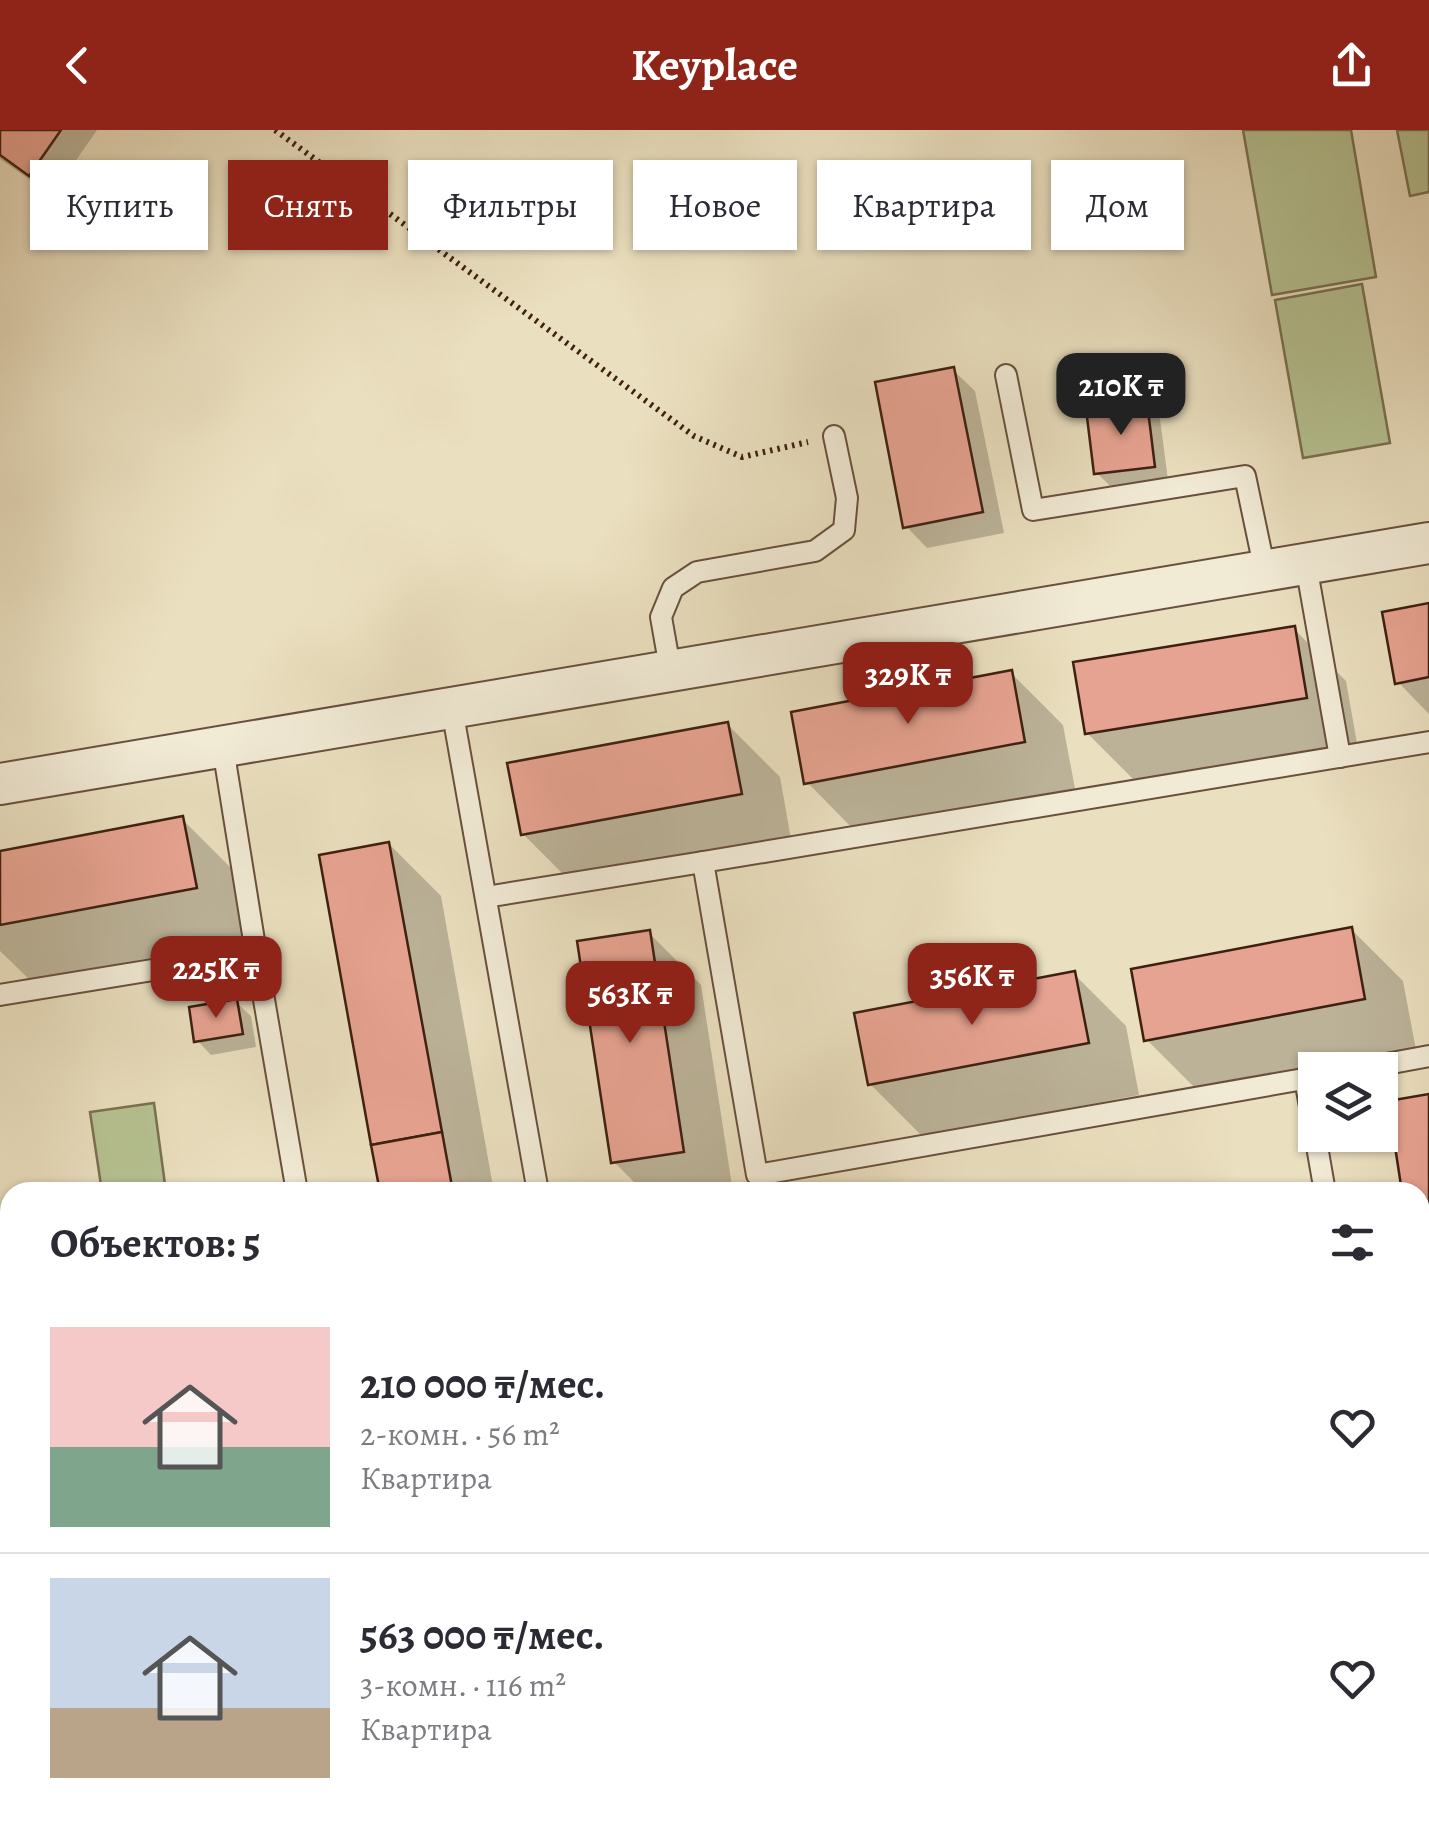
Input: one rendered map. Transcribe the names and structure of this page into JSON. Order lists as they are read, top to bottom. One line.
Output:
{"page":{"header":"Keyplace","chip":["Купить","Снять","Фильтры","Новое","Квартира","Дом"],"price":["210K ₸","329K ₸","225K ₸","356K ₸","563K ₸"],"heading":"Объектов: 5","list":[{"name":"210 000 ₸/мес.","note":"2-комн. · 56 m² · Квартира"},{"name":"563 000 ₸/мес.","note":"3-комн. · 116 m² · Квартира"}]}}
